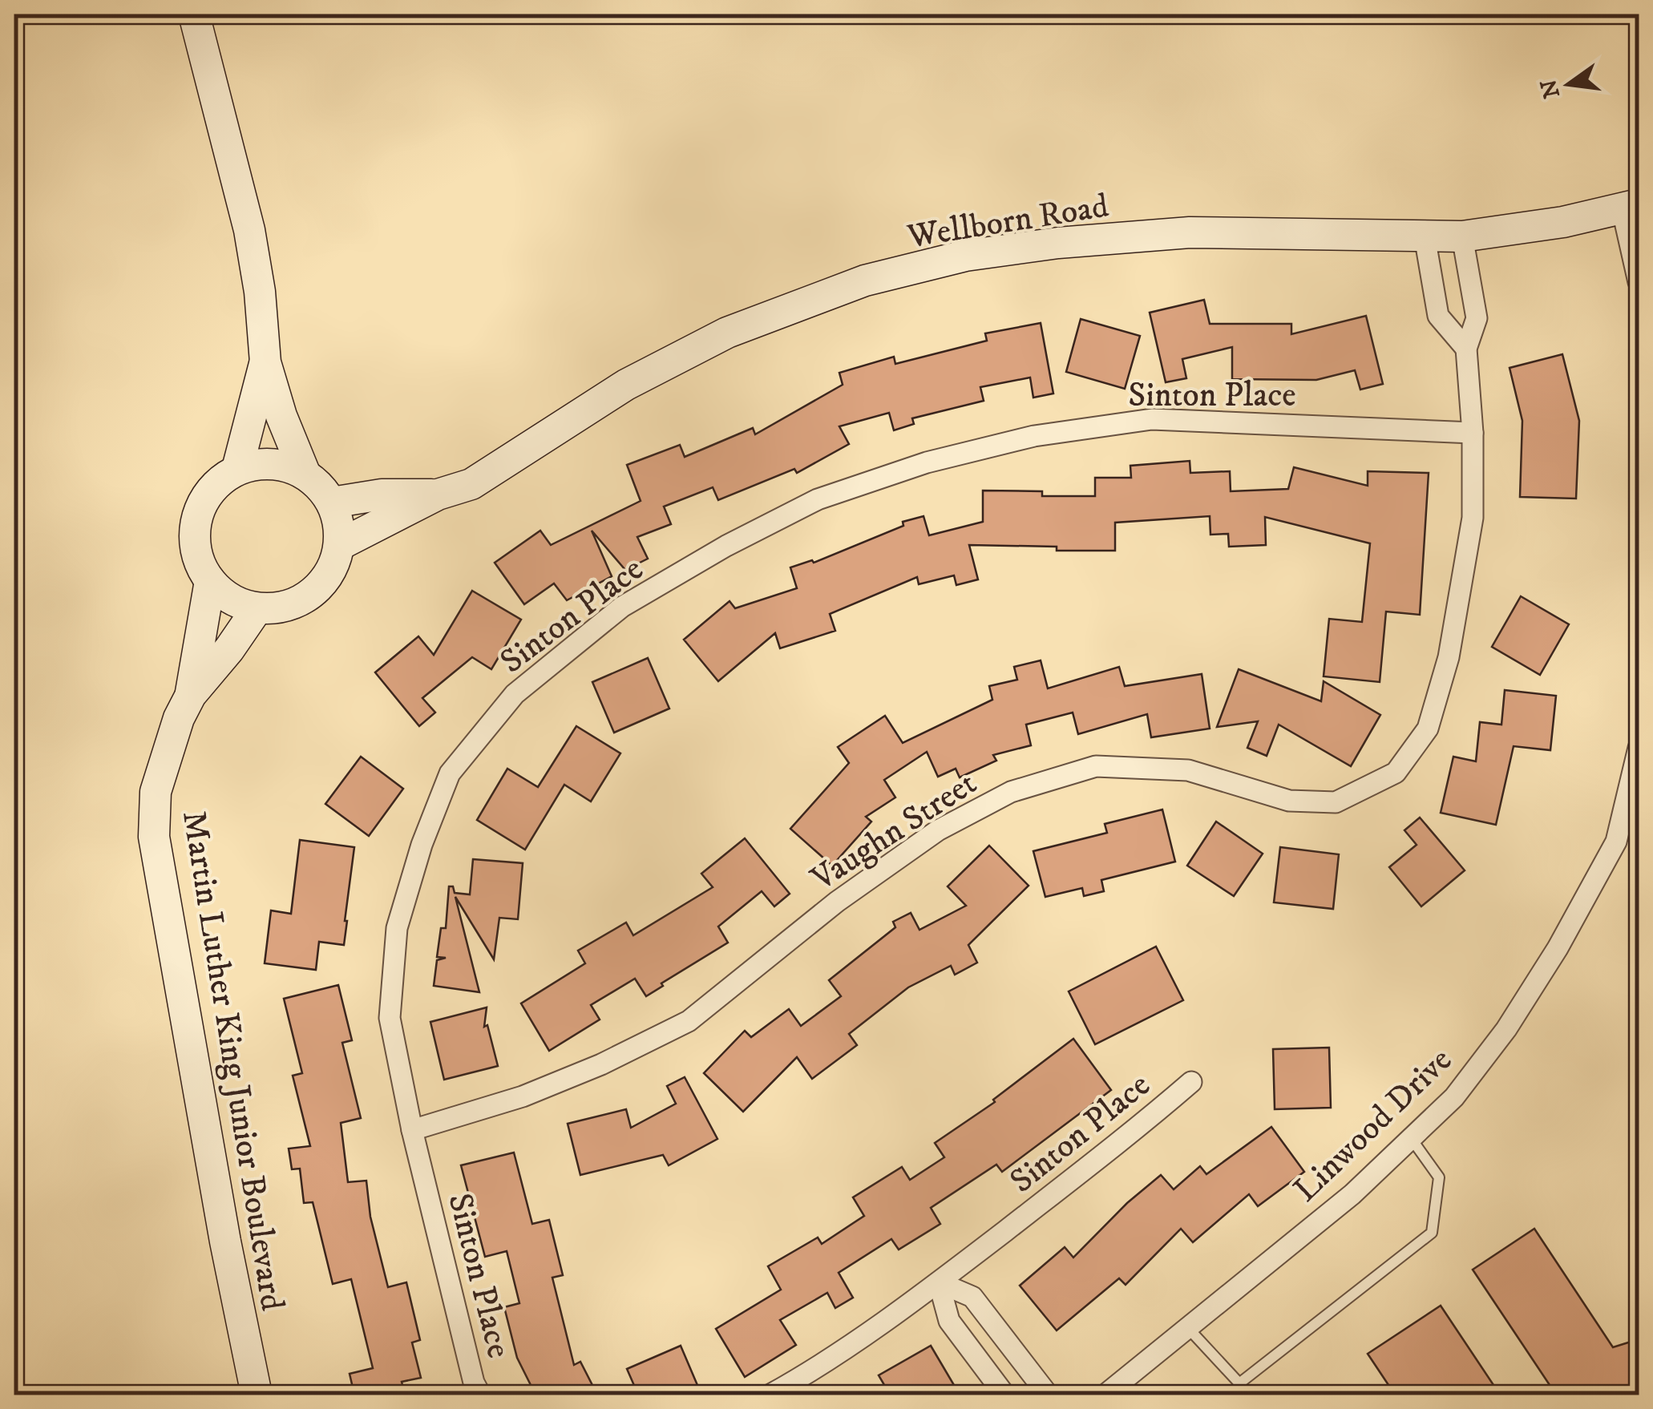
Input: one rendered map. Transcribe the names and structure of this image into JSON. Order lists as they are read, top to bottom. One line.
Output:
{"streets":{"street":["Wellborn Road","Sinton Place","Vaughn Street","Martin Luther King Junior Boulevard","Linwood Drive"]},"crossings":[["Wellborn Road","Vaughn Street"],["Sinton Place","Vaughn Street"]],"north":"left"}
